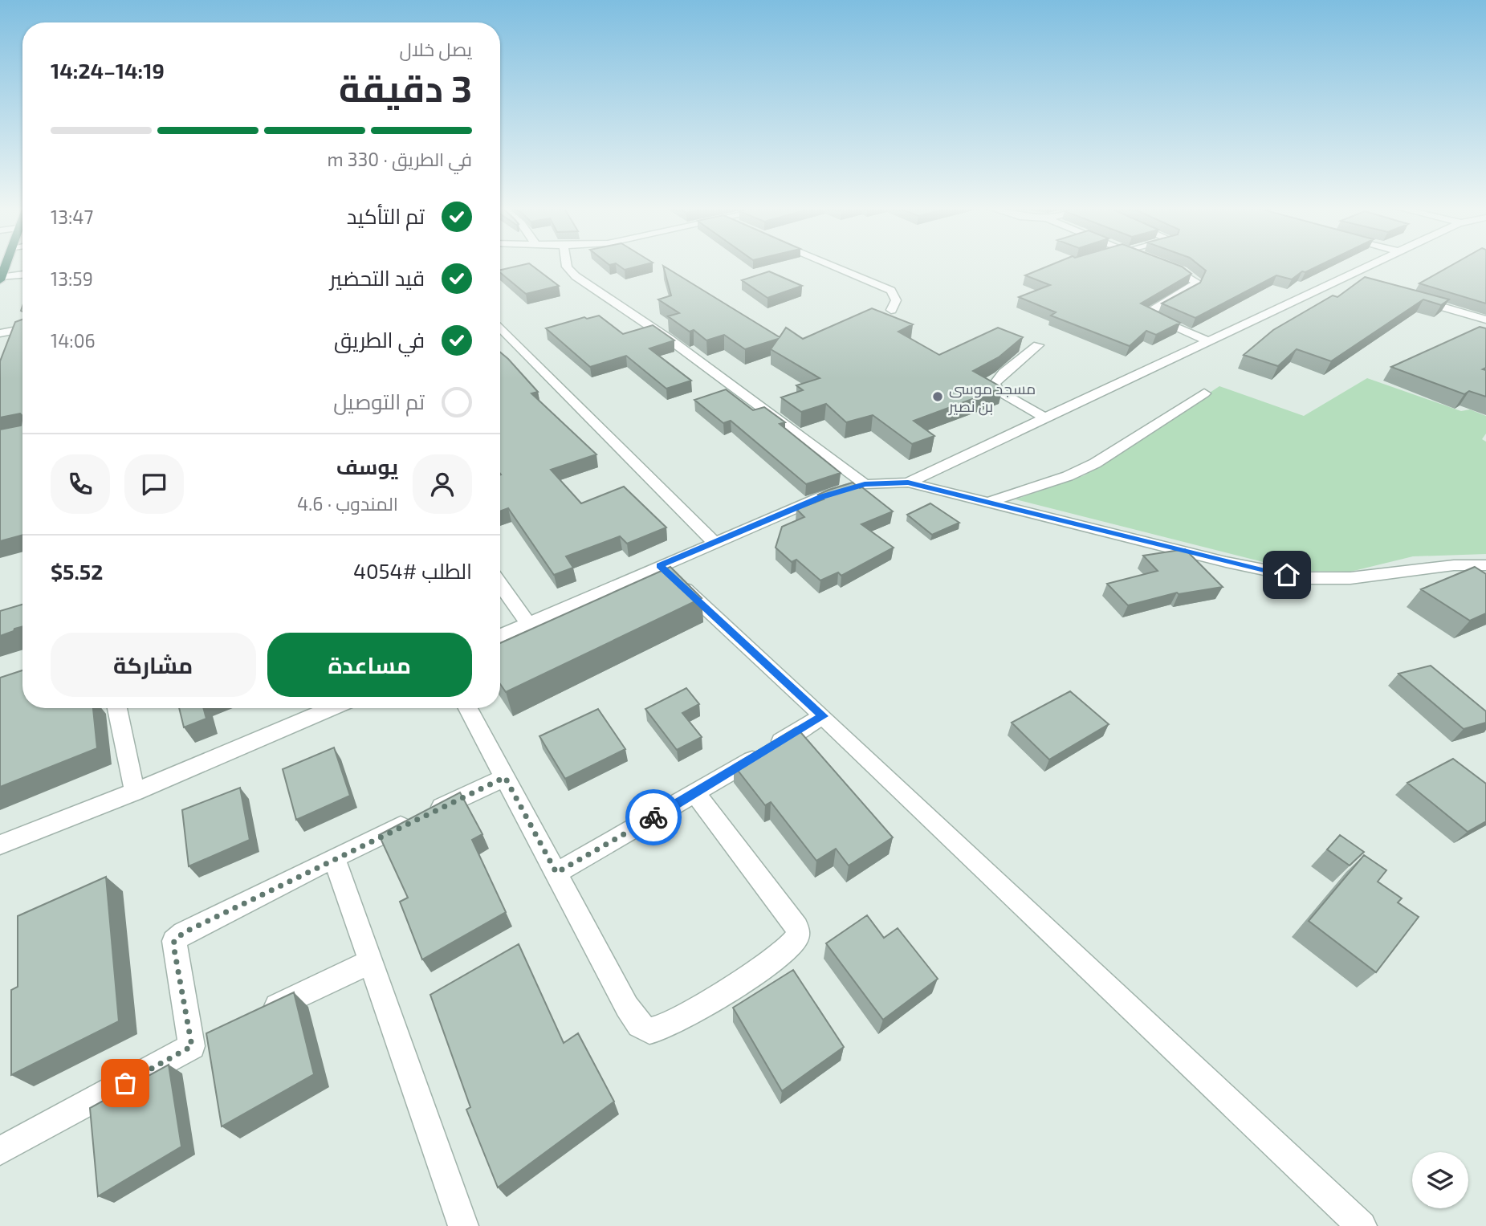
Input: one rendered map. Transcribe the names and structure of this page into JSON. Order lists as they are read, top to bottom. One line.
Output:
{"places":["مسجد موسى بن نصير"],"page":{"heading":["3 دقيقة","يصل خلال","14:19–14:24"],"panel":["يوسف","المندوب · 4.6","الطلب #4054","$5.52"],"bar":"في الطريق · 330 m","list":[["تم التأكيد","13:47"],["قيد التحضير","13:59"],["في الطريق","14:06"],"تم التوصيل"],"buttons":["مساعدة","مشاركة"]}}
